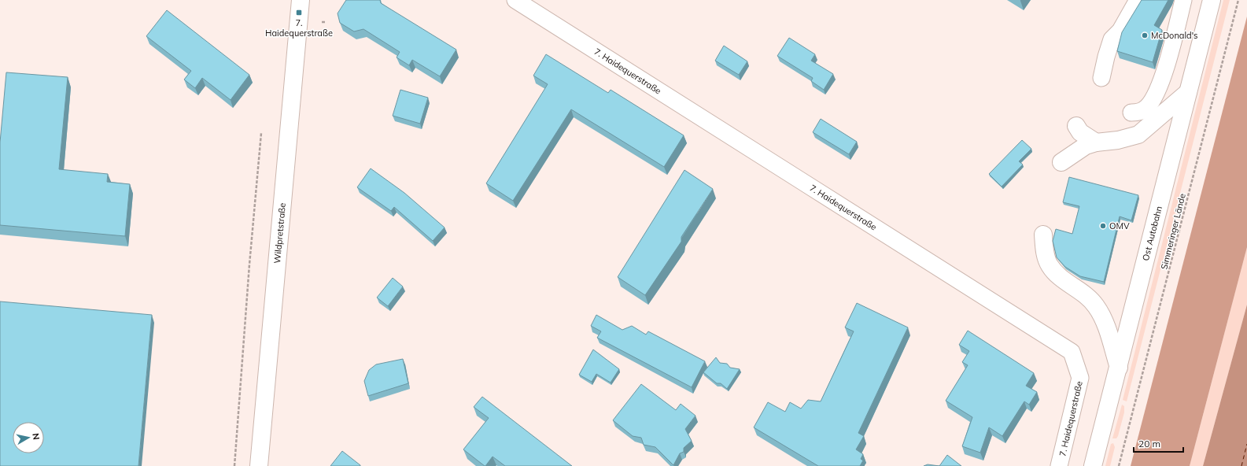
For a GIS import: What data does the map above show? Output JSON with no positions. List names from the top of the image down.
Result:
{
  "streets": {
    "main road": ["Wildpretstraße", "Ost Autobahn"],
    "street": ["7. Haidequerstraße"],
    "path": ["Simmeringer Lände"]
  },
  "places": {
    "transit": ["7. Haidequerstraße"],
    "other": ["McDonald's", "OMV"]
  },
  "scale_bar": "20 m",
  "north": "right"
}
